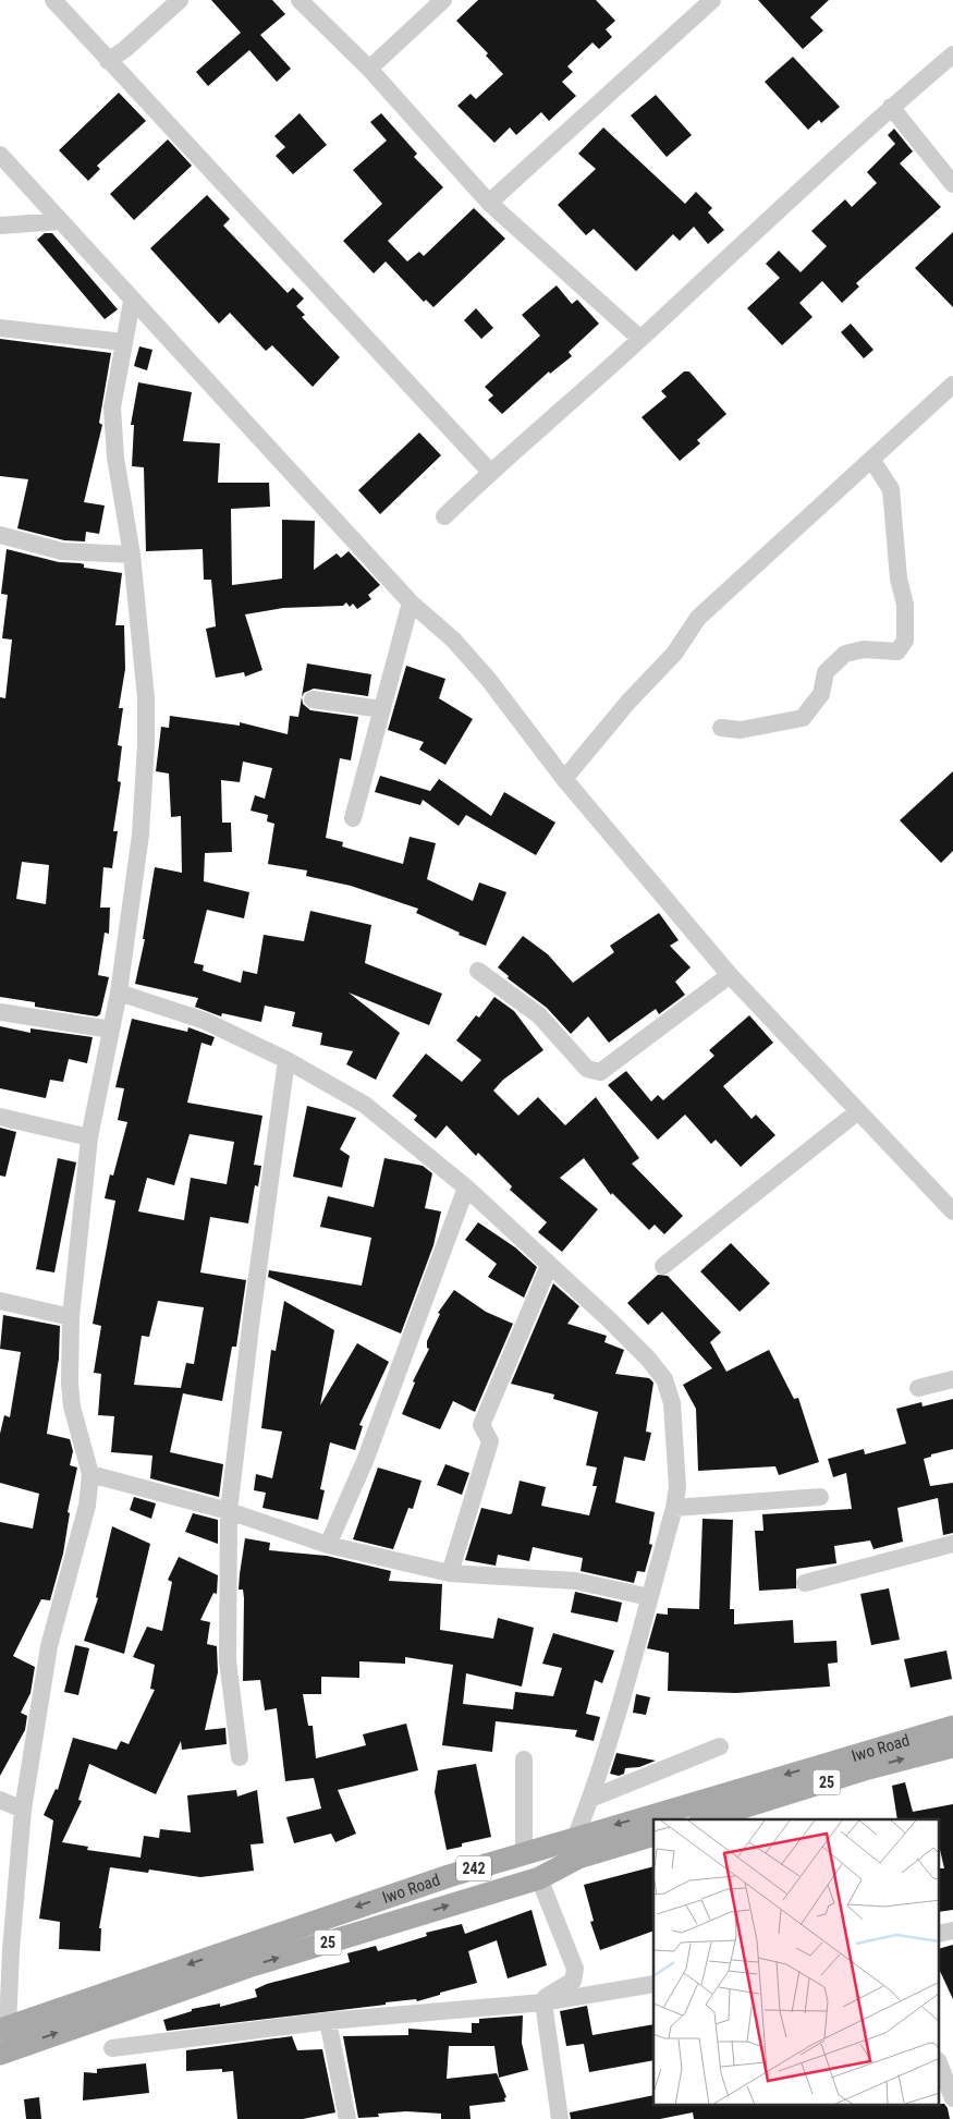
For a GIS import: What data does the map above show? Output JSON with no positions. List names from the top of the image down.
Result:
{
  "streets": {
    "main road": ["Iwo Road", "25", "242"]
  }
}
